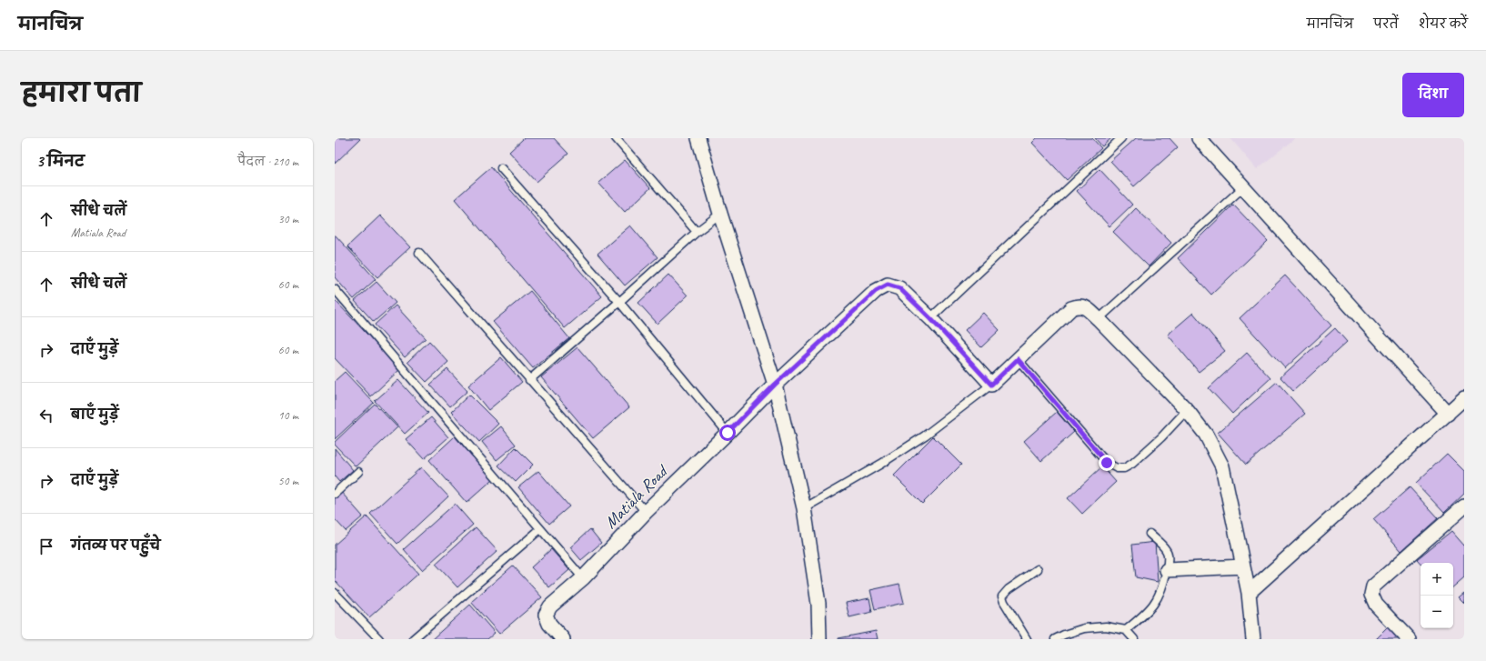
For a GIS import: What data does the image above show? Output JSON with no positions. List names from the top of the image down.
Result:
{
  "streets": {
    "street": ["Matiala Road"]
  },
  "page": {
    "header": "मानचित्र",
    "nav": ["मानचित्र", "परतें", "शेयर करें"],
    "title": "हमारा पता",
    "buttons": "दिशा",
    "heading": ["3 मिनट", "पैदल · 210 m"],
    "list": [
      ["सीधे चलें", "Matiala Road", "30 m"],
      ["सीधे चलें", "60 m"],
      ["दाएँ मुड़ें", "60 m"],
      ["बाएँ मुड़ें", "10 m"],
      ["दाएँ मुड़ें", "50 m"],
      "गंतव्य पर पहुँचे"
    ],
    "map_buttons": ["+", "−"]
  }
}
